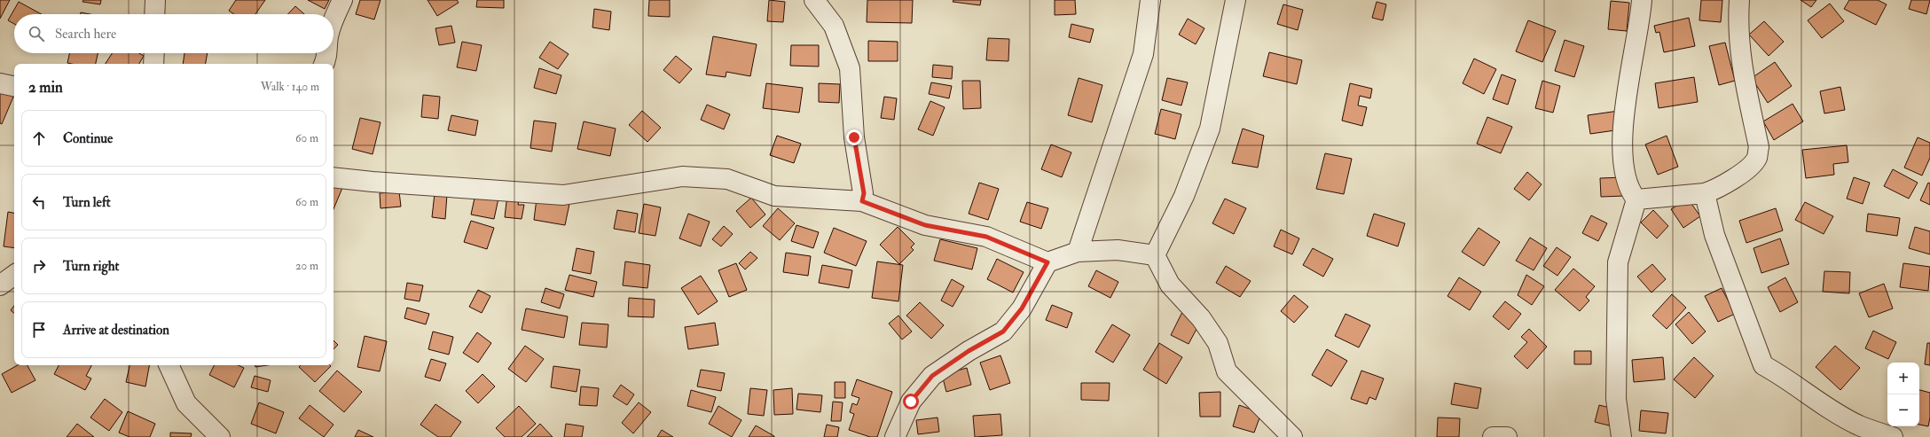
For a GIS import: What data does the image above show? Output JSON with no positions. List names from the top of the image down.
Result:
{
  "page": {
    "search": "Search here",
    "heading": ["2 min", "Walk · 140 m"],
    "list": [
      ["Continue", "60 m"],
      ["Turn left", "60 m"],
      ["Turn right", "20 m"],
      "Arrive at destination"
    ],
    "map_buttons": ["+", "−"]
  }
}
